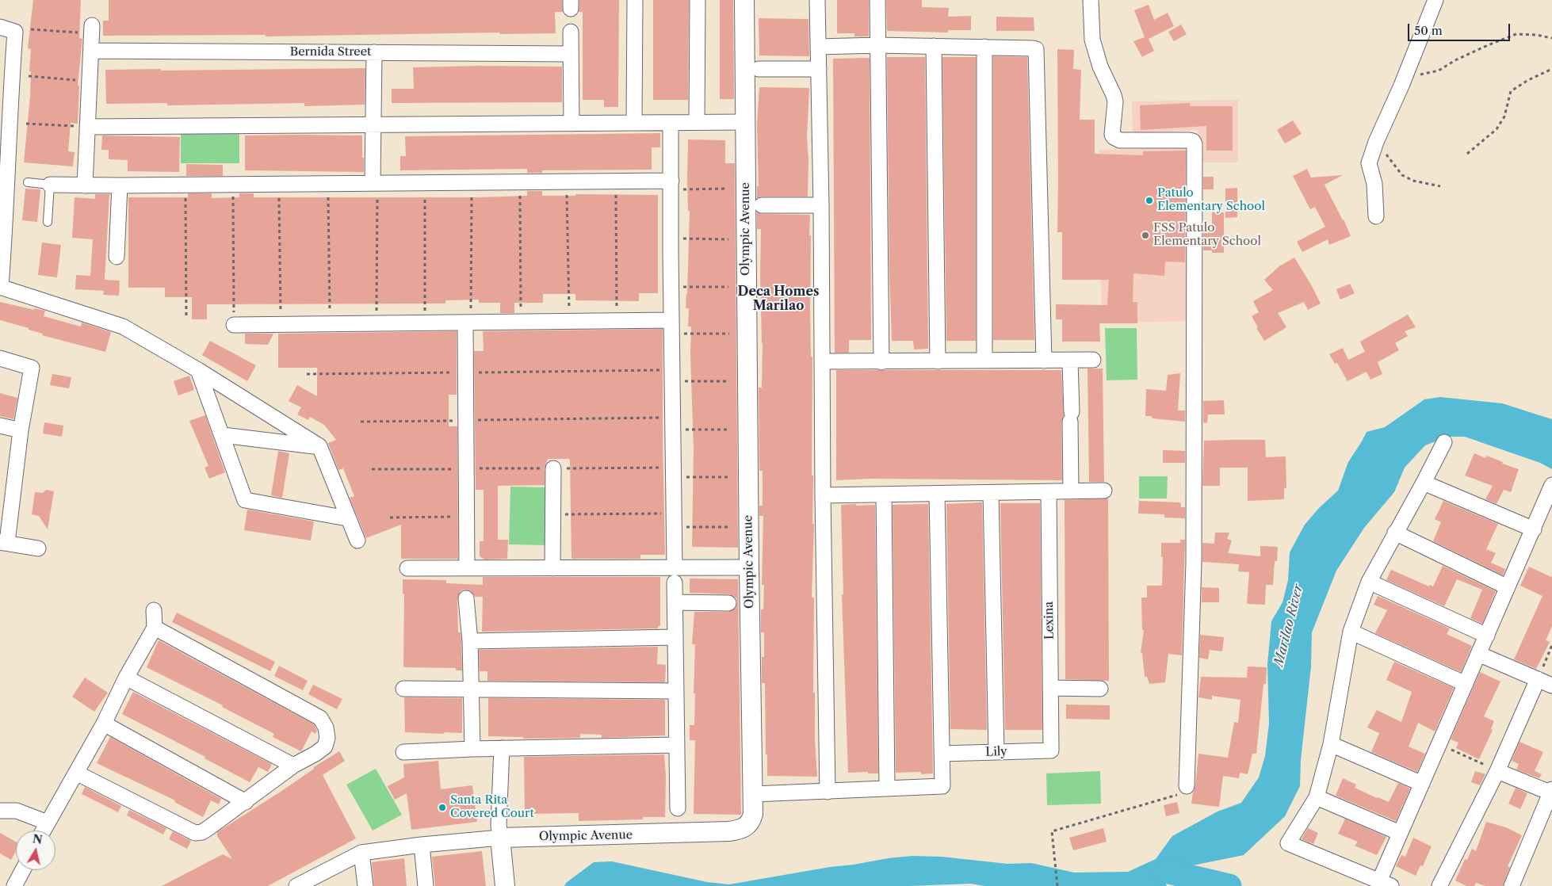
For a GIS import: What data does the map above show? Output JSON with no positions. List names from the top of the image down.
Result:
{
  "streets": {
    "street": [
      "Bernida Street",
      "Olympic Avenue",
      "Lexina",
      "Lily"
    ]
  },
  "crossings": [
    ["Lexina", "Lily"]
  ],
  "districts": ["Deca Homes Marilao"],
  "water": ["Marilao River"],
  "places": ["Patulo Elementary School", "FSS Patulo Elementary School", "Santa Rita Covered Court"],
  "scale_bar": "50 m",
  "north": "top"
}
